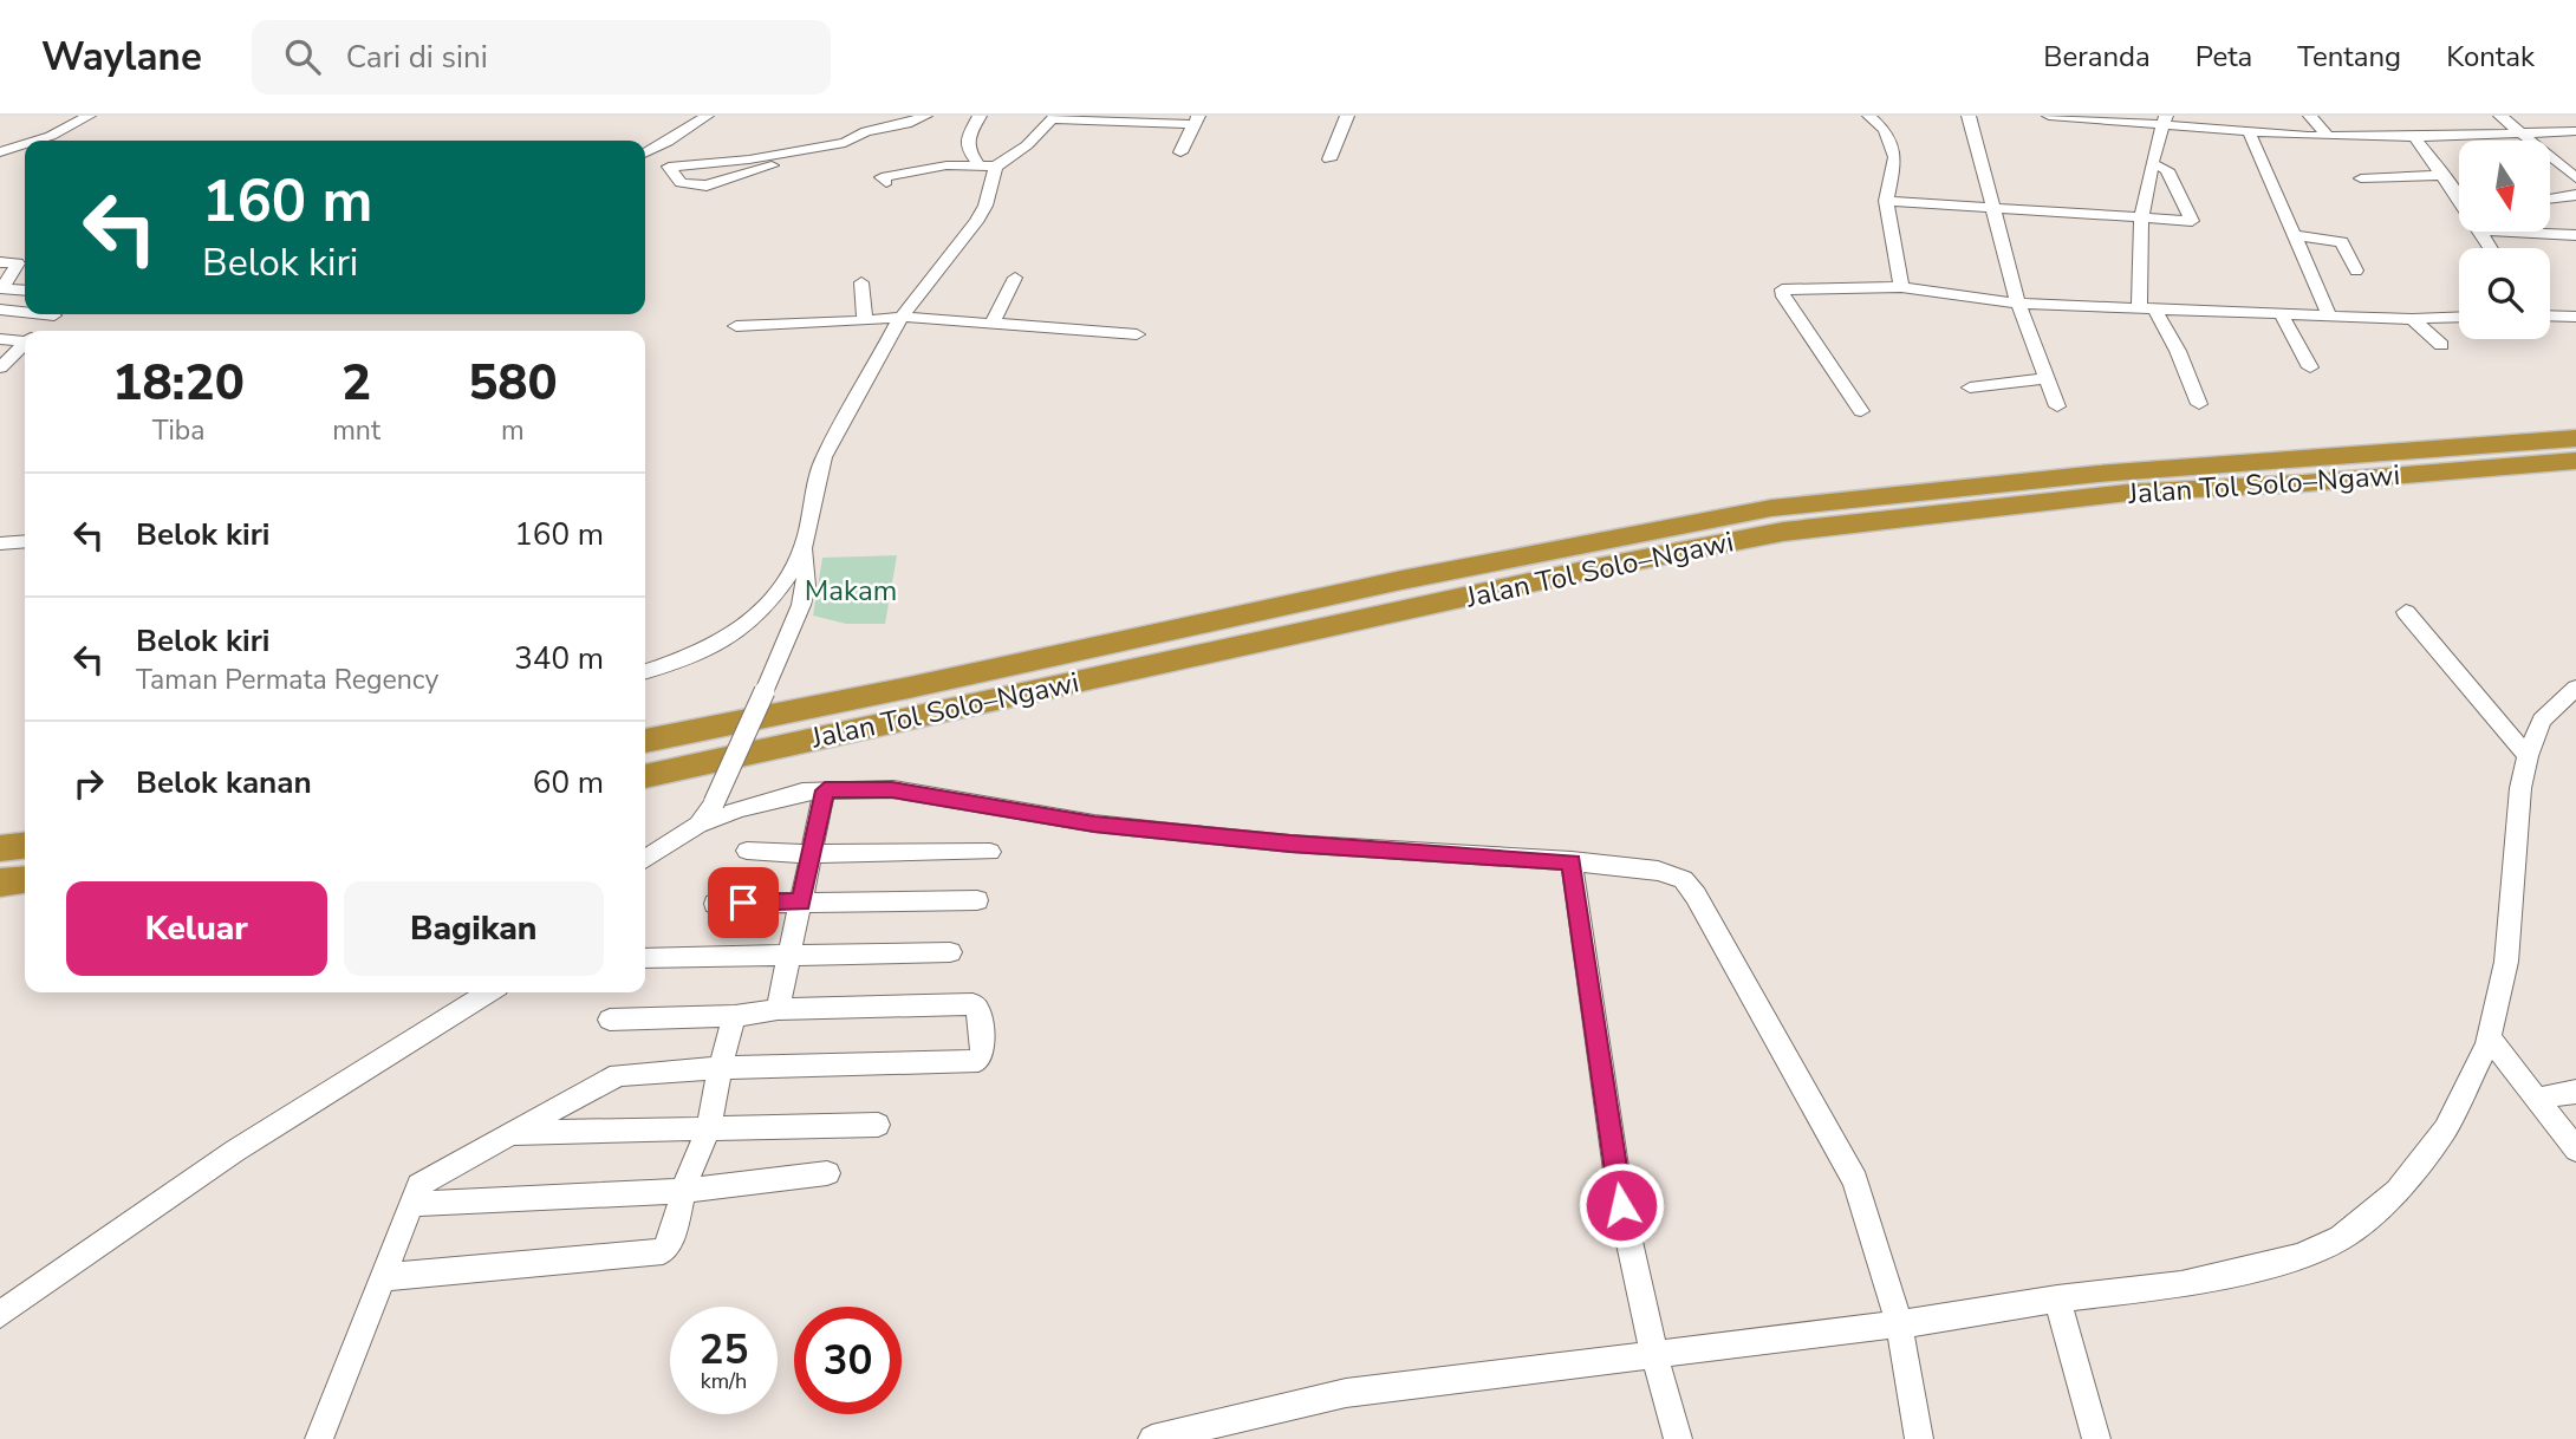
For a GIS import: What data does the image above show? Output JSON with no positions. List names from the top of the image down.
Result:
{
  "streets": {
    "highway": ["Jalan Tol Solo–Ngawi"]
  },
  "parks": ["Makam"],
  "north": "bottom",
  "page": {
    "header": "Waylane",
    "search": "Cari di sini",
    "nav": [
      "Beranda",
      "Peta",
      "Tentang",
      "Kontak"
    ],
    "turn": ["160 m", "Belok kiri"],
    "eta": [
      "18:20",
      "Tiba",
      "2",
      "mnt",
      "580",
      "m"
    ],
    "list": [
      {
        "name": "Belok kiri",
        "value": "160 m"
      },
      {
        "name": "Belok kiri",
        "note": "Taman Permata Regency",
        "value": "340 m"
      },
      {
        "name": "Belok kanan",
        "value": "60 m"
      }
    ],
    "buttons": ["Keluar", "Bagikan"],
    "speed": "25 km/h",
    "limit": "30"
  }
}
